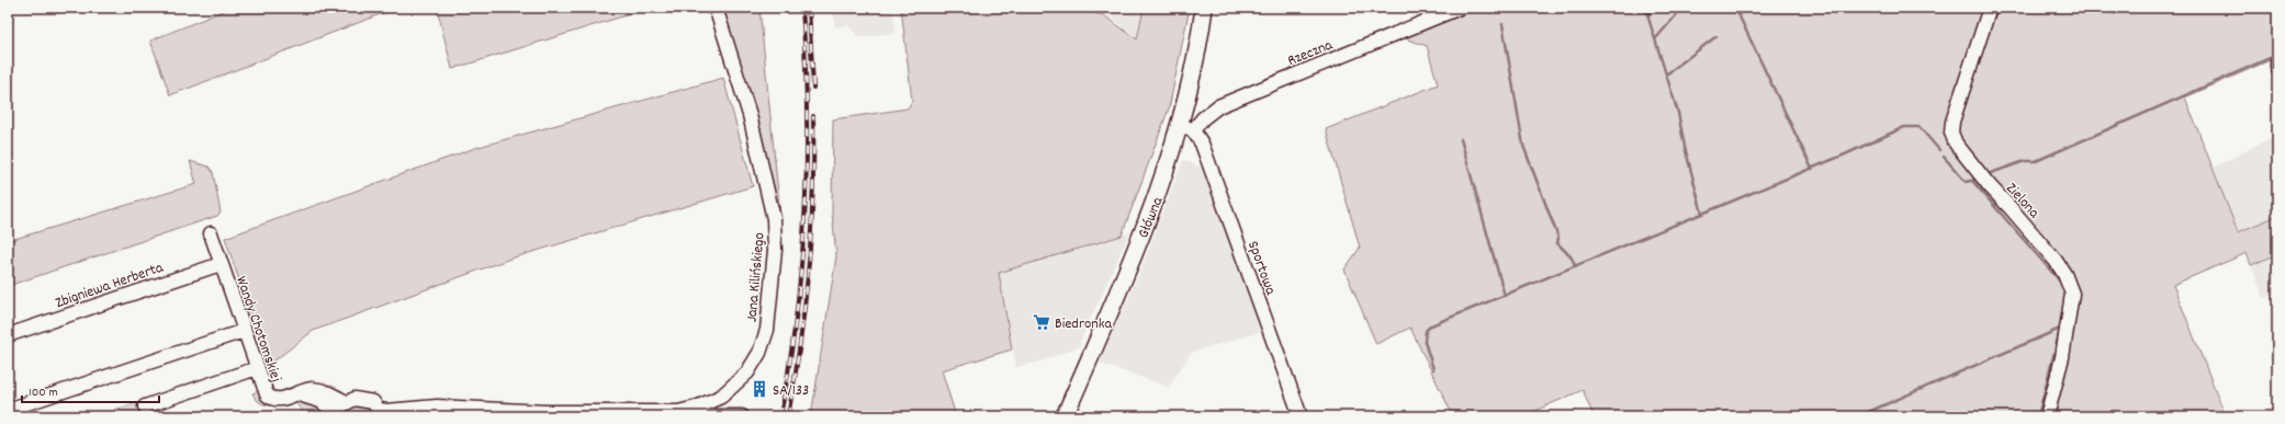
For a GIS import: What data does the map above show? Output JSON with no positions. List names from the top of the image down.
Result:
{
  "streets": {
    "main road": ["Główna"],
    "street": [
      "Rzeczna",
      "Zielona",
      "Sportowa",
      "Jana Kilińskiego",
      "Zbigniewa Herberta",
      "Wandy Chotomskiej"
    ]
  },
  "crossings": [
    ["Rzeczna", "Główna"],
    ["Rzeczna", "Sportowa"],
    ["Główna", "Sportowa"],
    ["Zbigniewa Herberta", "Wandy Chotomskiej"]
  ],
  "places": {
    "supermarket": ["Biedronka"],
    "building": ["SA/133"]
  },
  "scale_bar": "100 m"
}
